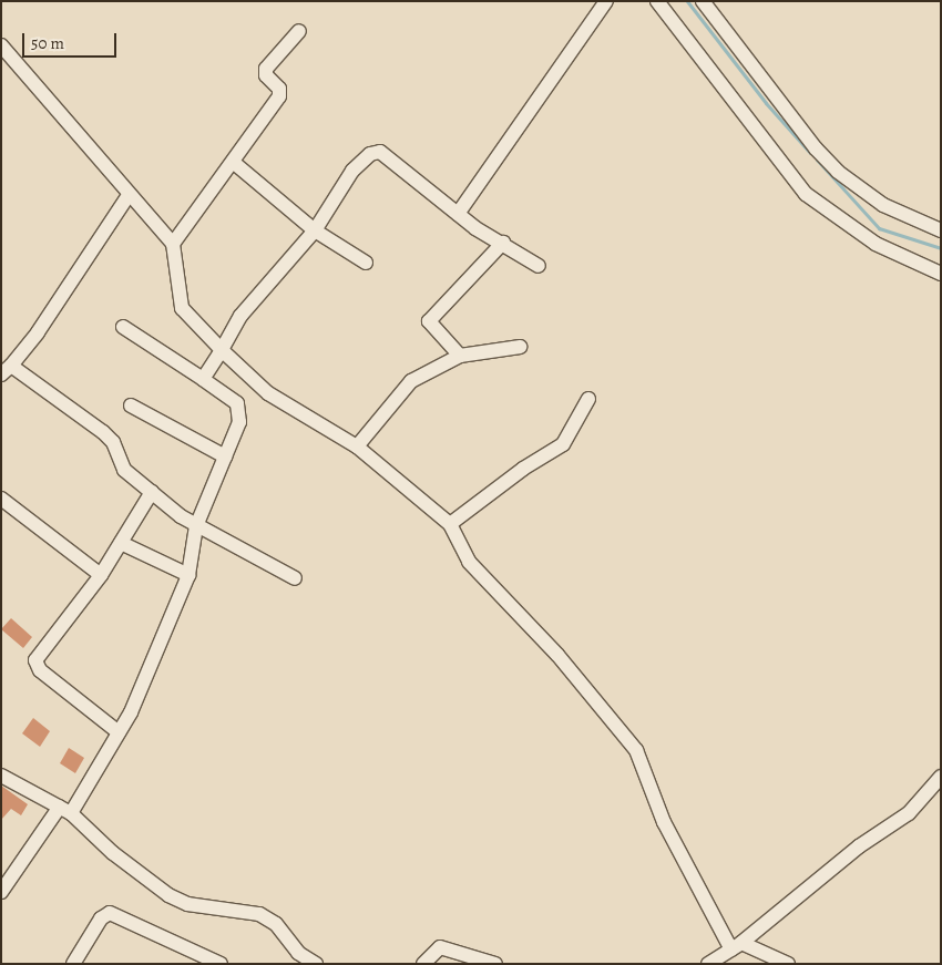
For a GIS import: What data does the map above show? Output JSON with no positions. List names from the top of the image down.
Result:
{
  "scale_bar": "50 m"
}
